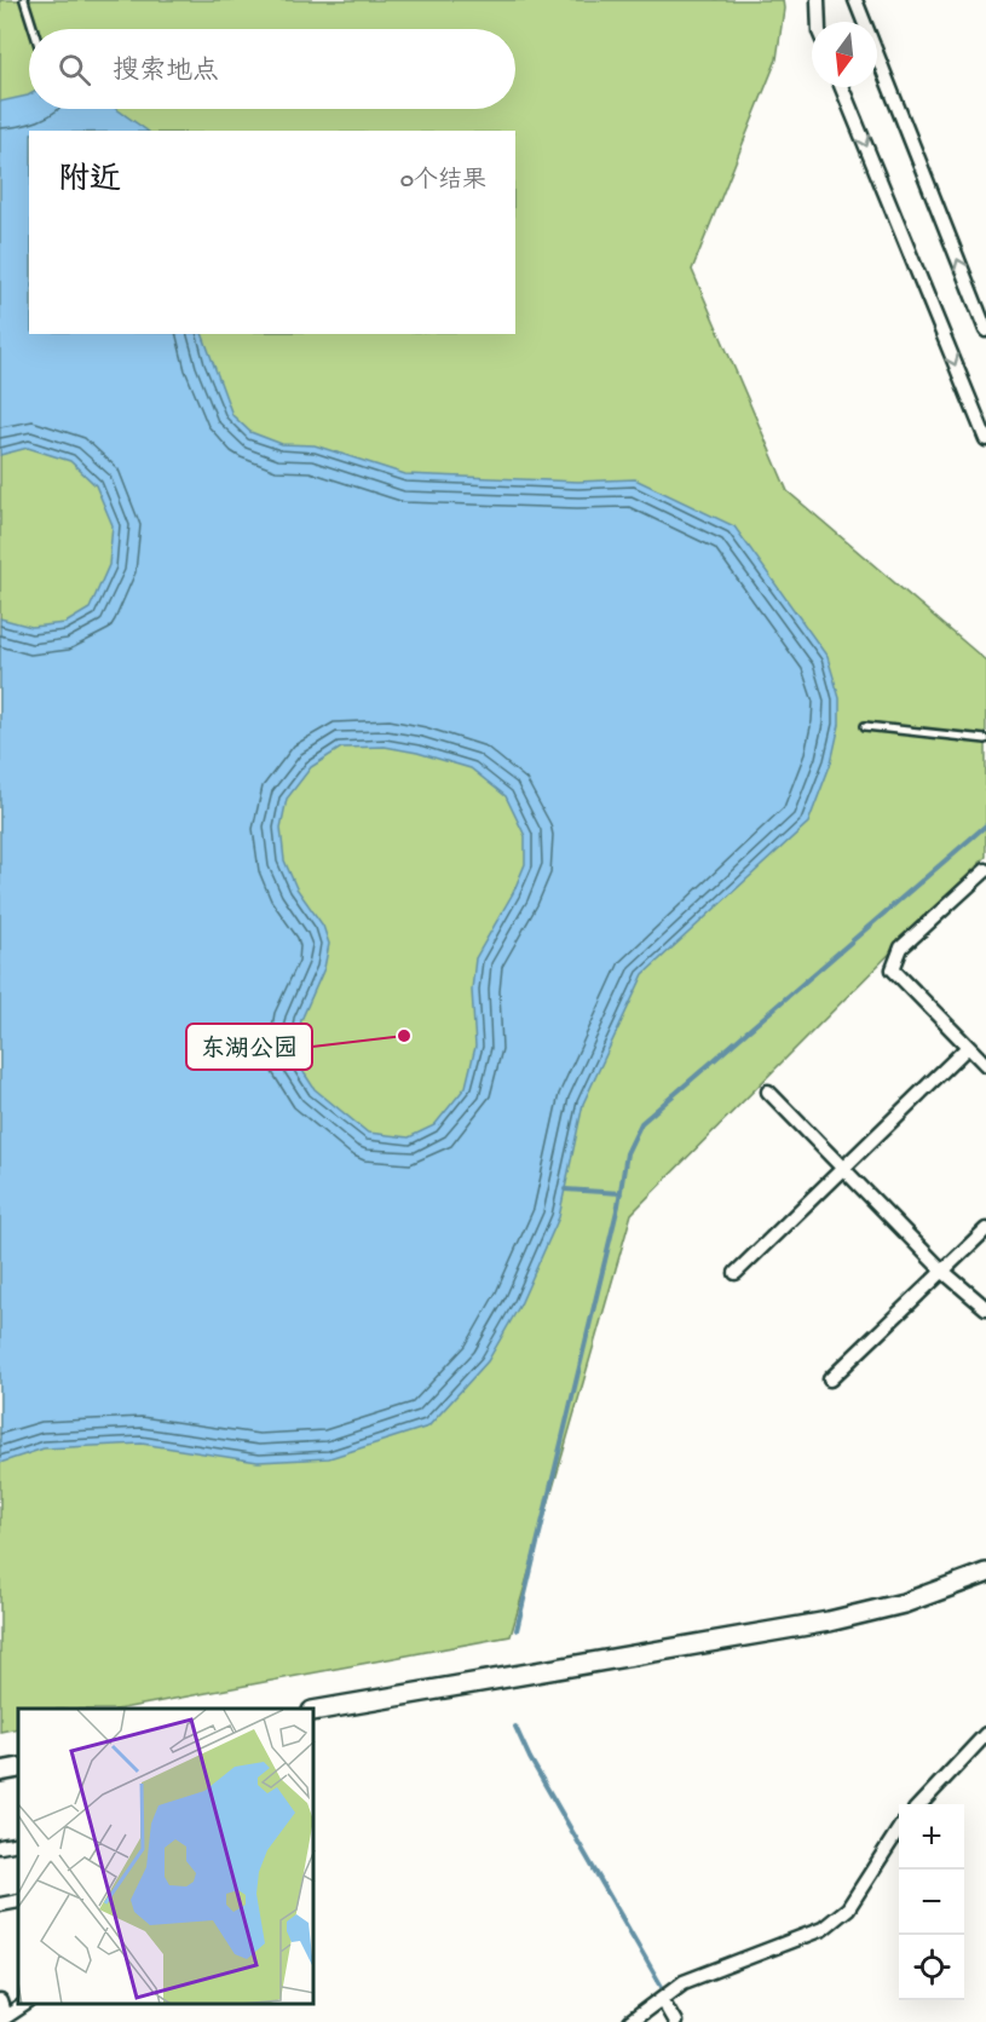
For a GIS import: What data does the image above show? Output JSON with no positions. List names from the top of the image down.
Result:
{
  "places": ["东湖公园"],
  "north": "bottom",
  "page": {
    "search": "搜索地点",
    "heading": ["附近", "0个结果"],
    "map_buttons": ["+", "−"]
  }
}
